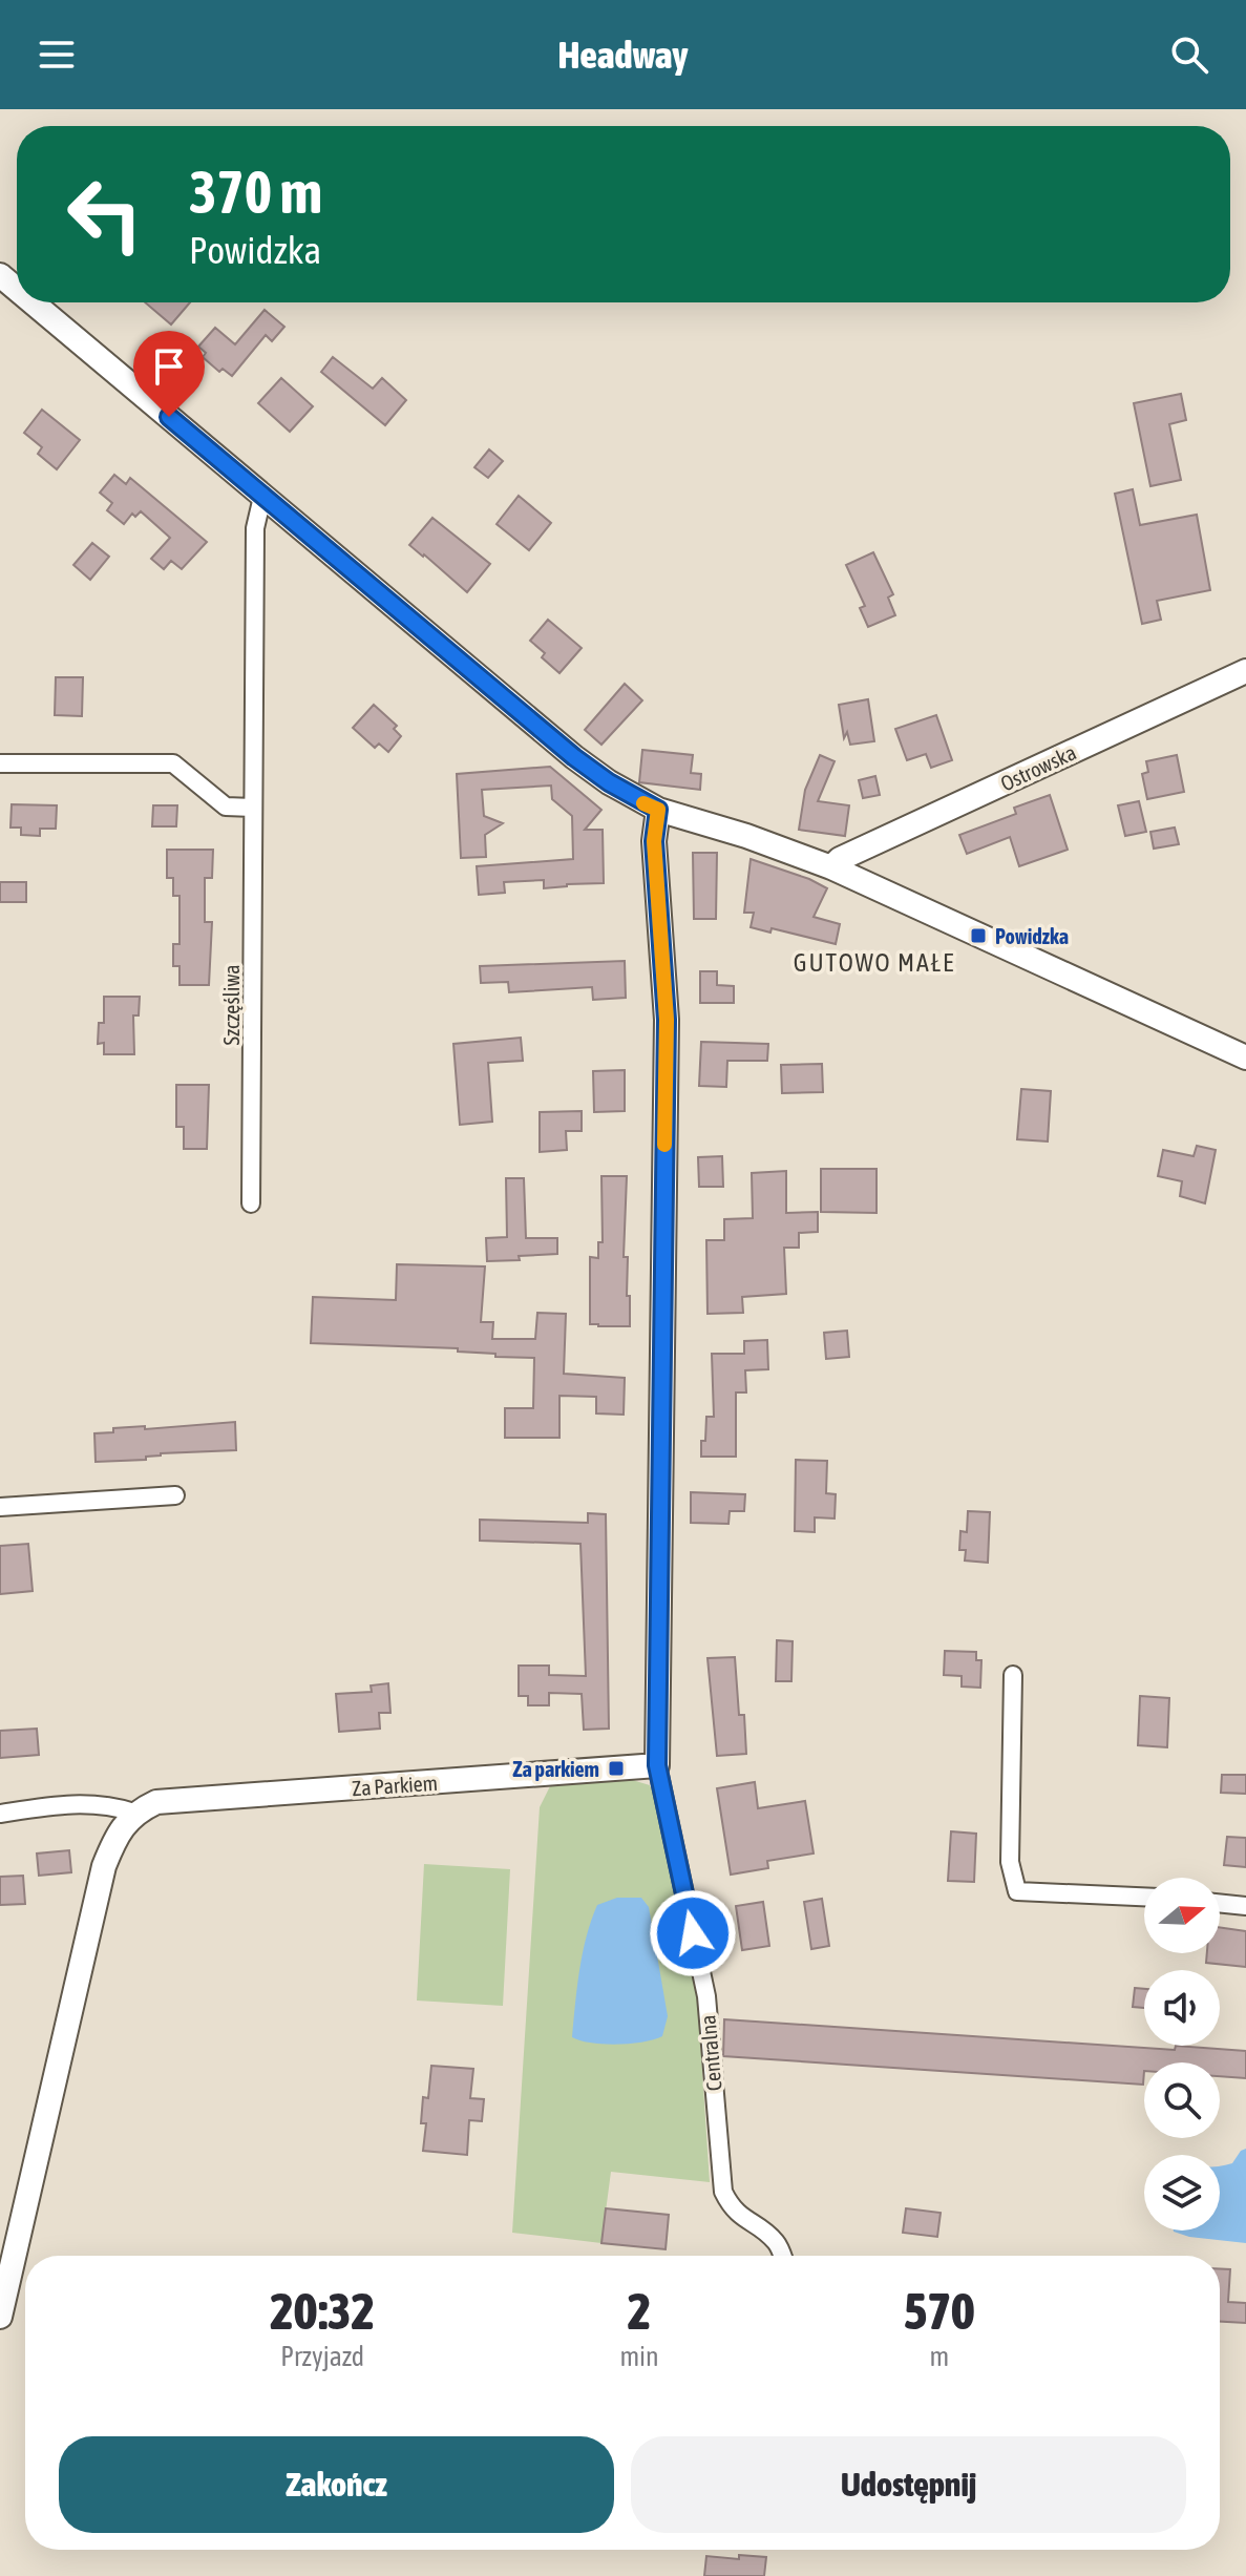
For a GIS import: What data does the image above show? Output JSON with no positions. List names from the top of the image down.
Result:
{
  "streets": {
    "street": [
      "Ostrowska",
      "Szczęśliwa",
      "Za Parkiem",
      "Centralna"
    ]
  },
  "crossings": [
    ["Za Parkiem", "Centralna"]
  ],
  "districts": ["GUTOWO MAŁE"],
  "places": {
    "transit": ["Powidzka", "Za parkiem"]
  },
  "north": "right",
  "page": {
    "header": "Headway",
    "turn": ["370 m", "Powidzka"],
    "eta": [
      "20:32",
      "Przyjazd",
      "2",
      "min",
      "570",
      "m"
    ],
    "buttons": ["Zakończ", "Udostępnij"]
  }
}
